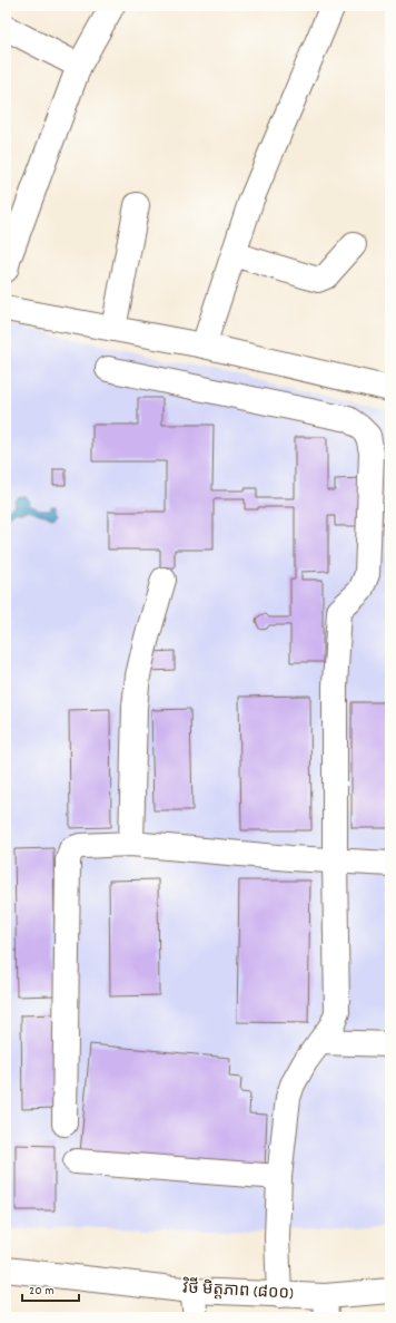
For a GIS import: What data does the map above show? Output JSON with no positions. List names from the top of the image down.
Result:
{
  "streets": {
    "street": ["វិថី មិត្តភាព (៨០០)"]
  },
  "scale_bar": "20 m"
}
